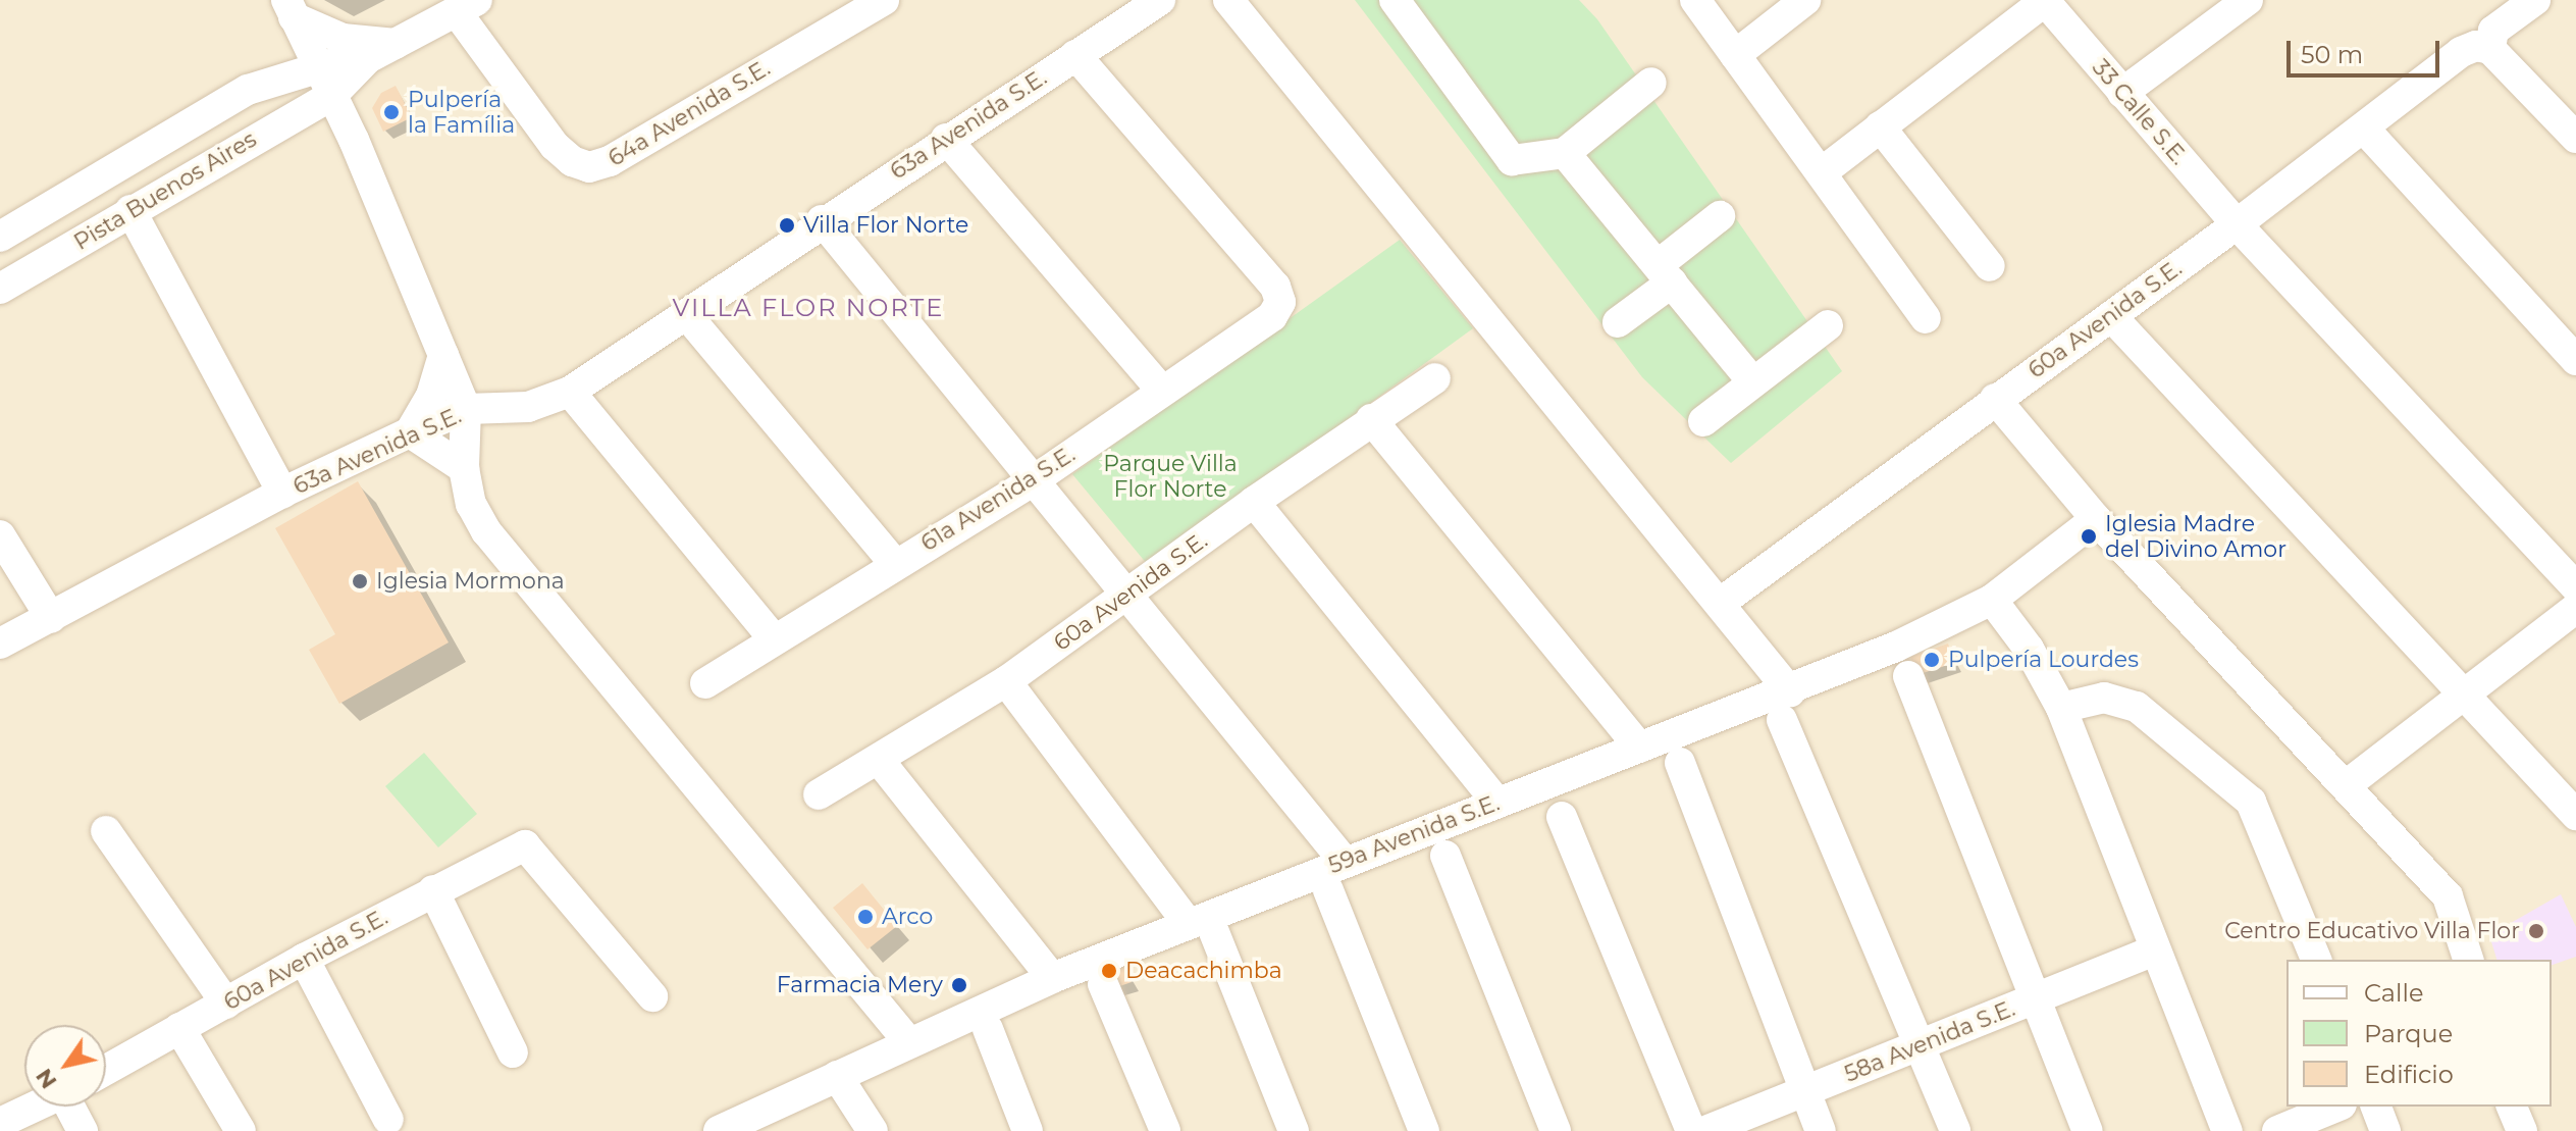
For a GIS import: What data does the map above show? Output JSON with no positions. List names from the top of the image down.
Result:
{
  "streets": {
    "street": [
      "33 Calle S.E.",
      "64a Avenida S.E.",
      "63a Avenida S.E.",
      "Pista Buenos Aires",
      "60a Avenida S.E.",
      "61a Avenida S.E.",
      "59a Avenida S.E.",
      "58a Avenida S.E."
    ]
  },
  "crossings": [
    ["33 Calle S.E.", "60a Avenida S.E."],
    ["63a Avenida S.E.", "61a Avenida S.E."]
  ],
  "districts": ["VILLA FLOR NORTE"],
  "parks": ["Parque Villa Flor Norte"],
  "places": [
    "Pulpería la Família",
    "Villa Flor Norte",
    "Iglesia Madre del Divino Amor",
    "Iglesia Mormona",
    "Pulpería Lourdes",
    "Arco",
    "Centro Educativo Villa Flor",
    "Deacachimba",
    "Farmacia Mery"
  ],
  "legend": ["Calle", "Parque", "Edificio"],
  "scale_bar": "50 m",
  "north": "bottom left"
}
